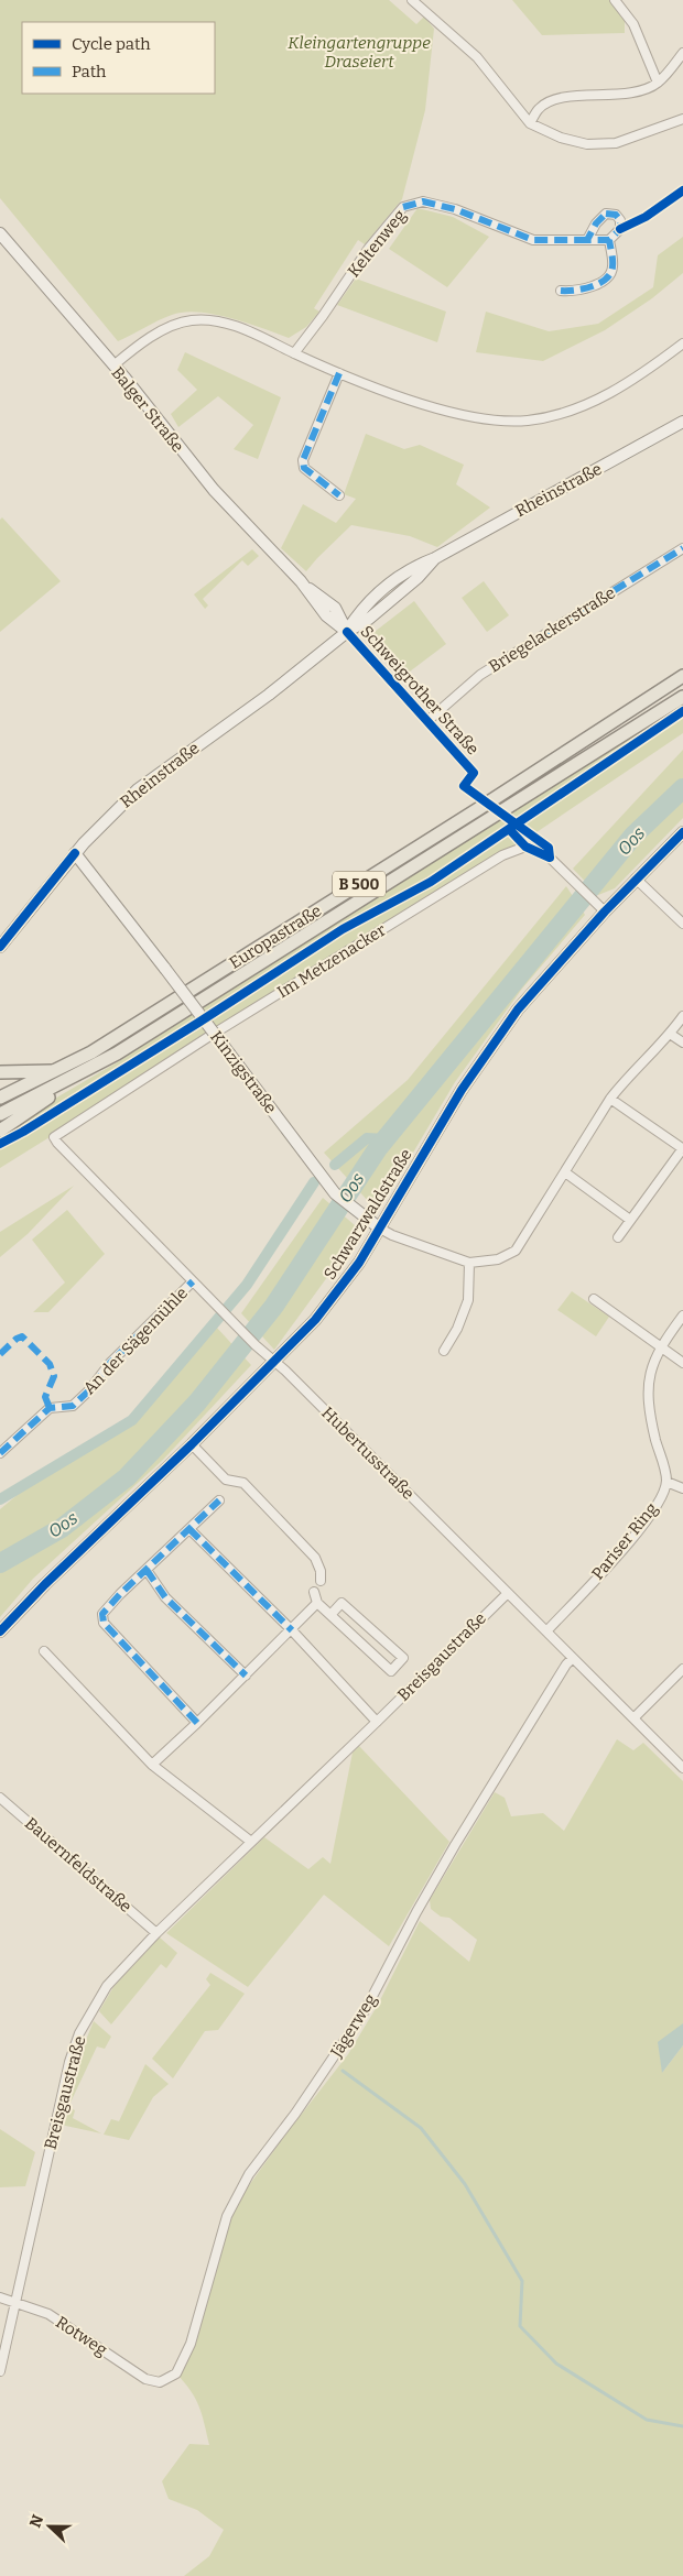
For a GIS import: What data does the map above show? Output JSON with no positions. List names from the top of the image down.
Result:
{
  "streets": {
    "main road": ["B 500", "Europastraße"],
    "street": [
      "Keltenweg",
      "Balger Straße",
      "Rheinstraße",
      "Briegelackerstraße",
      "Schweigrother Straße",
      "Im Metzenacker",
      "Kinzigstraße",
      "Schwarzwaldstraße",
      "An der Sägemühle",
      "Hubertusstraße",
      "Pariser Ring",
      "Breisgaustraße",
      "Bauernfeldstraße",
      "Jägerweg",
      "Rotweg"
    ]
  },
  "crossings": [
    ["Balger Straße", "Rheinstraße"],
    ["Balger Straße", "Schweigrother Straße"],
    ["Rheinstraße", "Schweigrother Straße"],
    ["Rheinstraße", "Kinzigstraße"],
    ["Briegelackerstraße", "Schweigrother Straße"],
    ["Im Metzenacker", "Schwarzwaldstraße"],
    ["Im Metzenacker", "Hubertusstraße"],
    ["Kinzigstraße", "Schwarzwaldstraße"],
    ["Schwarzwaldstraße", "Hubertusstraße"],
    ["An der Sägemühle", "Hubertusstraße"],
    ["Hubertusstraße", "Pariser Ring"],
    ["Hubertusstraße", "Breisgaustraße"],
    ["Hubertusstraße", "Jägerweg"],
    ["Breisgaustraße", "Bauernfeldstraße"],
    ["Breisgaustraße", "Rotweg"],
    ["Jägerweg", "Rotweg"]
  ],
  "water": ["Oos"],
  "parks": ["Kleingartengruppe Draseiert"],
  "legend": ["Cycle path", "Path"],
  "north": "left"
}
